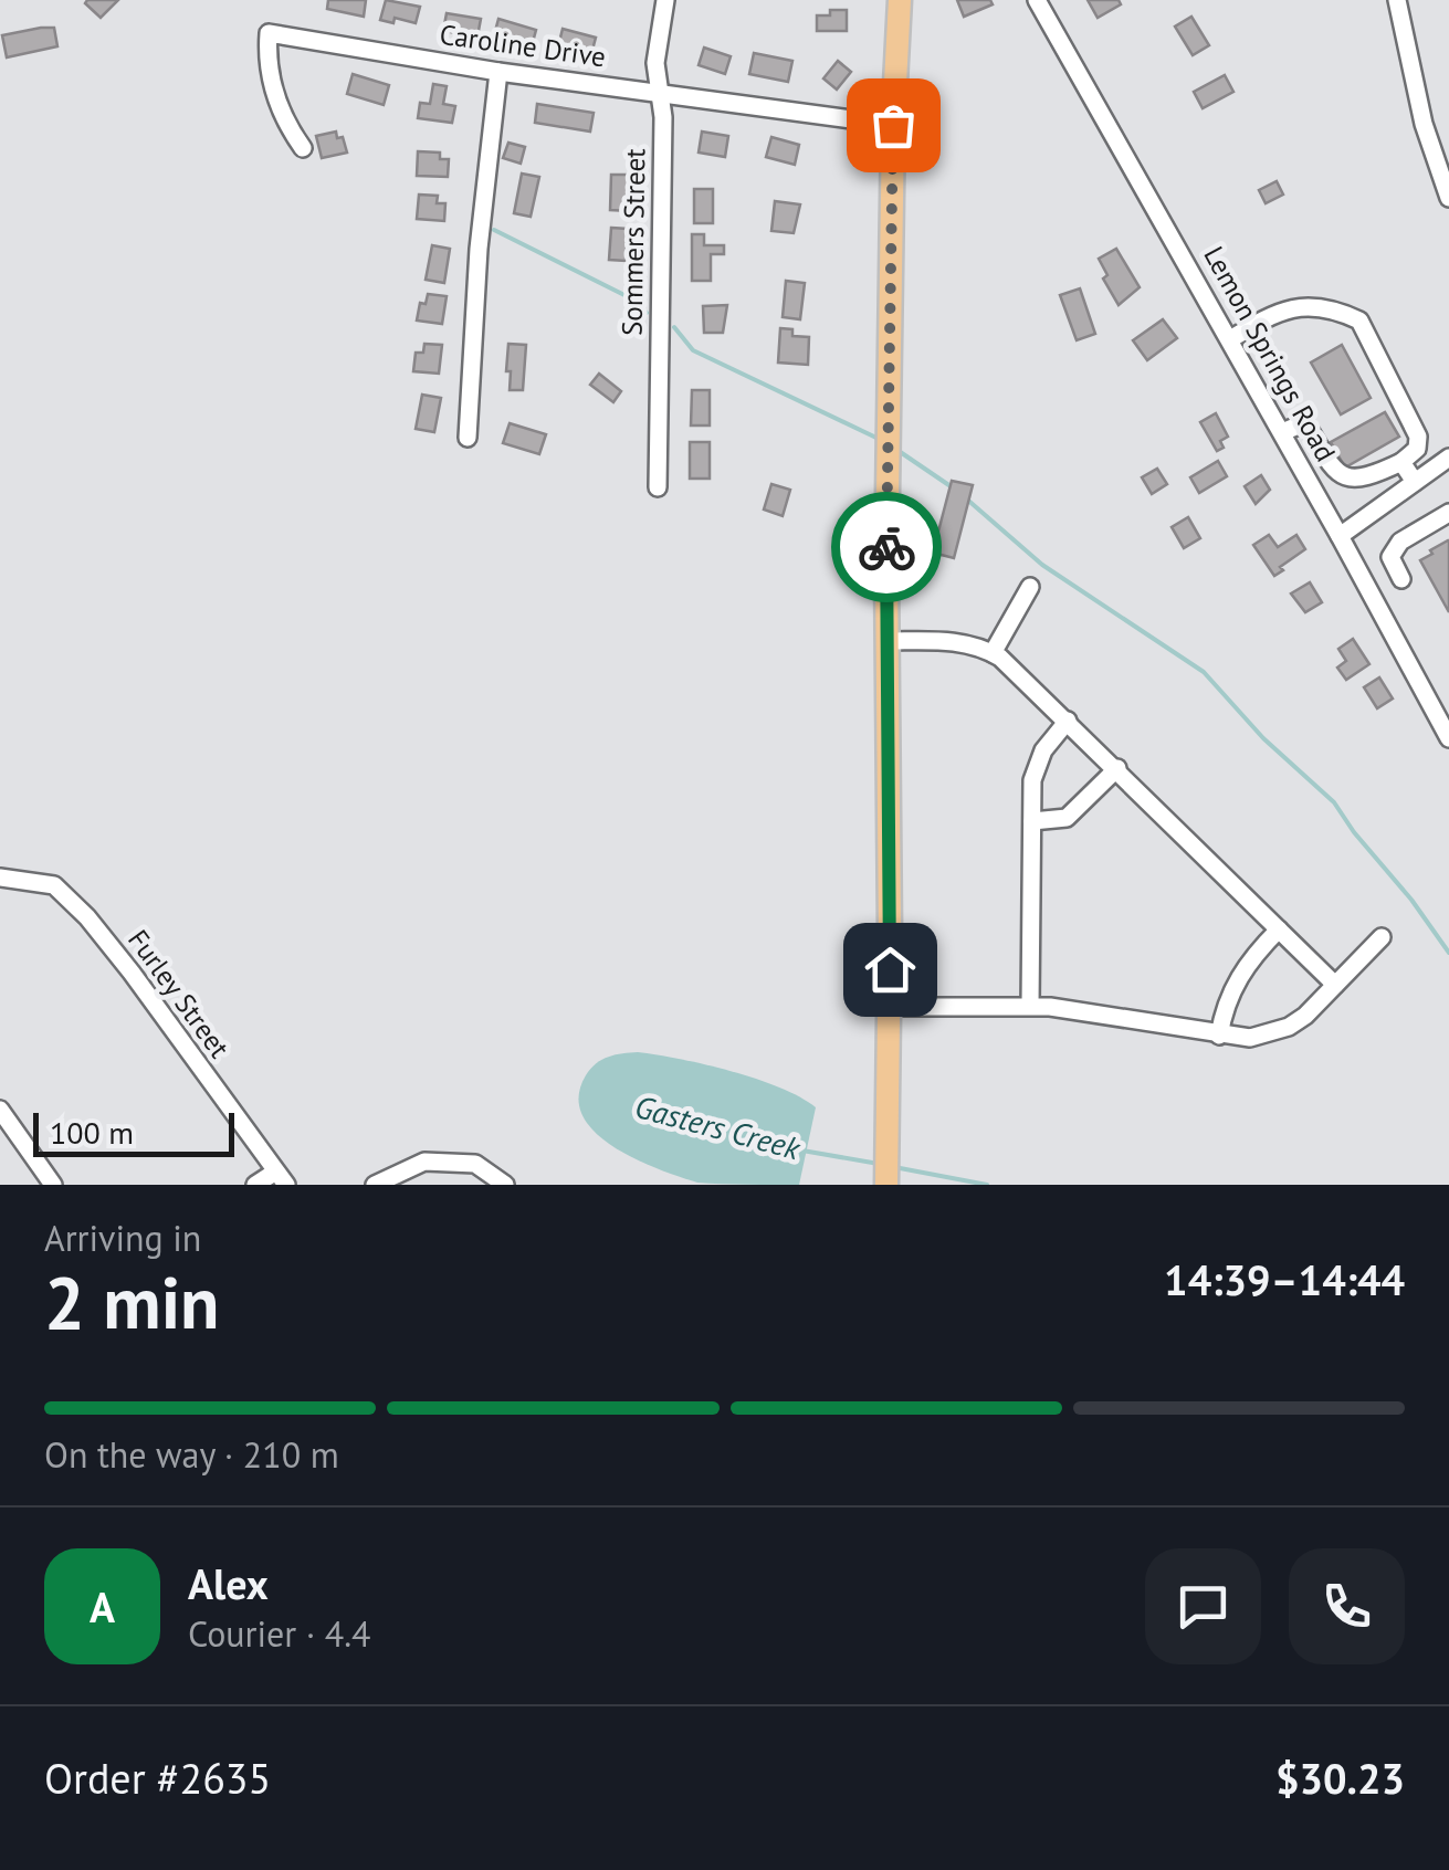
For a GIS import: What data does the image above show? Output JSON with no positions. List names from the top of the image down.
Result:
{
  "streets": {
    "street": [
      "Caroline Drive",
      "Sommers Street",
      "Lemon Springs Road",
      "Furley Street"
    ]
  },
  "crossings": [
    ["Caroline Drive", "Sommers Street"]
  ],
  "water": ["Gasters Creek"],
  "scale_bar": "100 m",
  "page": {
    "scale": "100 m",
    "heading": ["2 min", "Arriving in", "14:39–14:44"],
    "panel": [
      "Alex",
      "Courier · 4.4",
      "Order #2635",
      "$30.23"
    ],
    "bar": "On the way · 210 m",
    "round": "A"
  }
}
